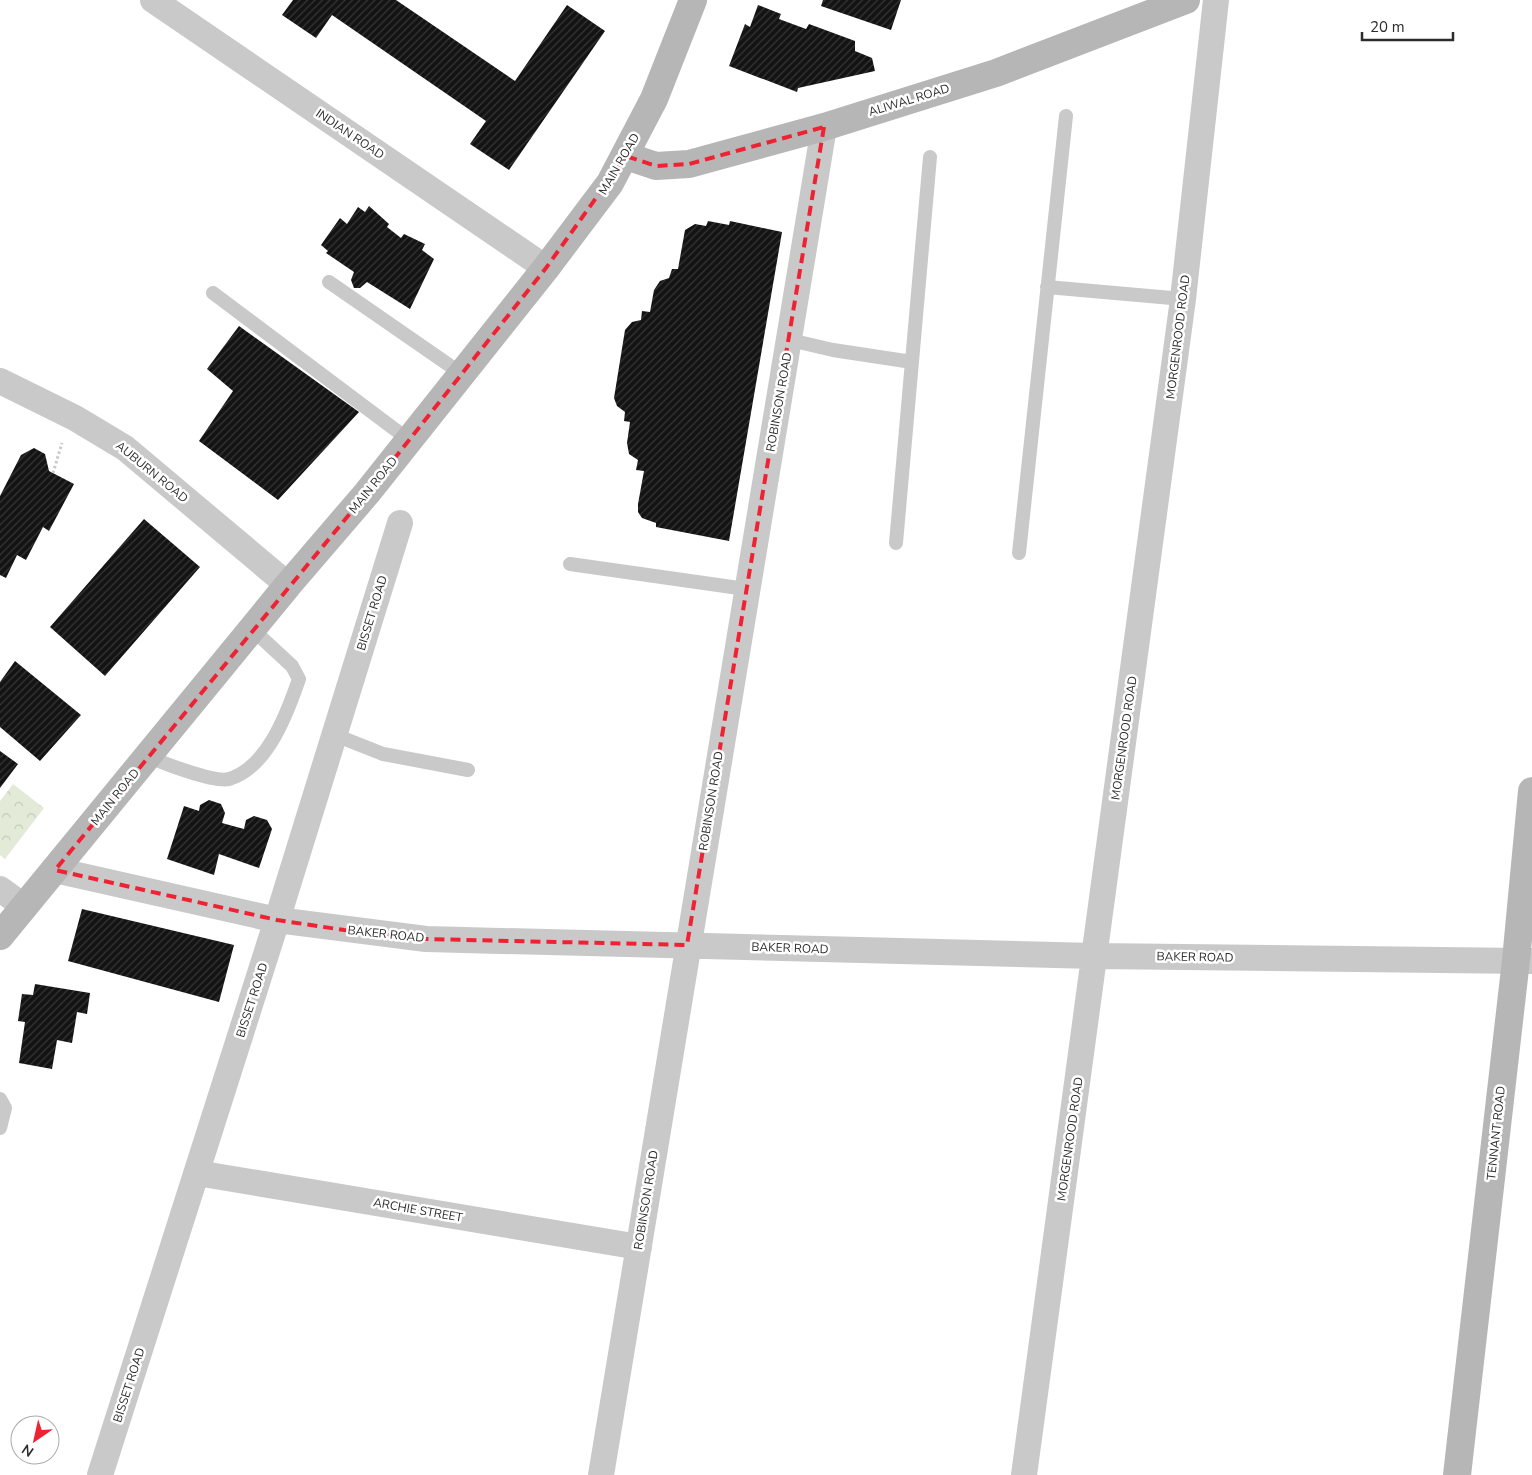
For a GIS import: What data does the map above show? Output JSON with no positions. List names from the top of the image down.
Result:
{
  "streets": {
    "main road": ["ALIWAL ROAD", "MAIN ROAD", "TENNANT ROAD"],
    "street": [
      "INDIAN ROAD",
      "MORGENROOD ROAD",
      "ROBINSON ROAD",
      "AUBURN ROAD",
      "BISSET ROAD",
      "BAKER ROAD",
      "ARCHIE STREET"
    ]
  },
  "crossings": [
    ["ALIWAL ROAD", "MAIN ROAD"],
    ["ALIWAL ROAD", "ROBINSON ROAD"],
    ["INDIAN ROAD", "MAIN ROAD"],
    ["MAIN ROAD", "AUBURN ROAD"],
    ["MAIN ROAD", "BAKER ROAD"],
    ["MORGENROOD ROAD", "BAKER ROAD"],
    ["ROBINSON ROAD", "BAKER ROAD"],
    ["ROBINSON ROAD", "ARCHIE STREET"],
    ["BISSET ROAD", "BAKER ROAD"],
    ["BISSET ROAD", "ARCHIE STREET"],
    ["BAKER ROAD", "TENNANT ROAD"]
  ],
  "scale_bar": "20 m",
  "north": "bottom left"
}
